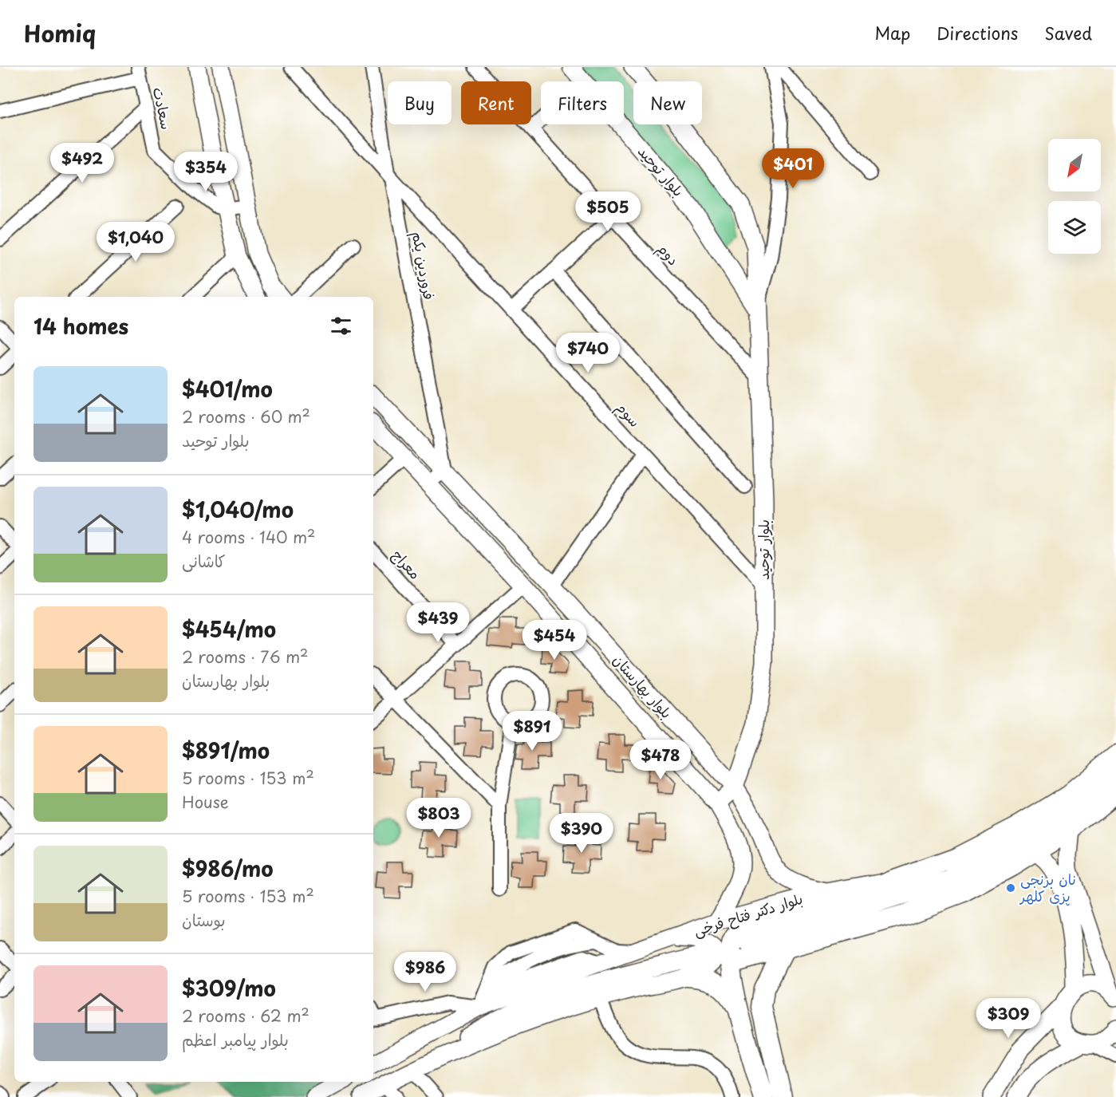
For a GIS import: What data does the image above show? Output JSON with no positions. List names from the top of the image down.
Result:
{
  "streets": {
    "highway": ["بلوار دکتر فتاح فرخی"],
    "main road": ["بلوار توحید", "بلوار بهارستان"],
    "street": [
      "سعادت",
      "دوم",
      "فروردین یکم",
      "سوم",
      "معراج"
    ]
  },
  "crossings": [
    ["بلوار توحید", "دوم"],
    ["بلوار توحید", "سوم"],
    ["بلوار توحید", "بلوار بهارستان"],
    ["فروردین یکم", "سوم"],
    ["فروردین یکم", "بلوار بهارستان"],
    ["بلوار بهارستان", "بلوار دکتر فتاح فرخی"]
  ],
  "places": ["نان برنجی پزی کلهر"],
  "north": "bottom left",
  "page": {
    "header": "Homiq",
    "nav": ["Map", "Directions", "Saved"],
    "chip": [
      "Buy",
      "Rent",
      "Filters",
      "New"
    ],
    "price": [
      "$492",
      "$401",
      "$354",
      "$505",
      "$1,040",
      "$740",
      "$439",
      "$454",
      "$891",
      "$478",
      "$803",
      "$390",
      "$986",
      "$309"
    ],
    "heading": "14 homes",
    "list": [
      {
        "name": "$401/mo",
        "note": "2 rooms · 60 m² · بلوار توحید"
      },
      {
        "name": "$1,040/mo",
        "note": "4 rooms · 140 m² · کاشانی"
      },
      {
        "name": "$454/mo",
        "note": "2 rooms · 76 m² · بلوار بهارستان"
      },
      {
        "name": "$891/mo",
        "note": "5 rooms · 153 m² · House"
      },
      {
        "name": "$986/mo",
        "note": "5 rooms · 153 m² · بوستان"
      },
      {
        "name": "$309/mo",
        "note": "2 rooms · 62 m² · بلوار پیامبر اعظم"
      }
    ]
  }
}
